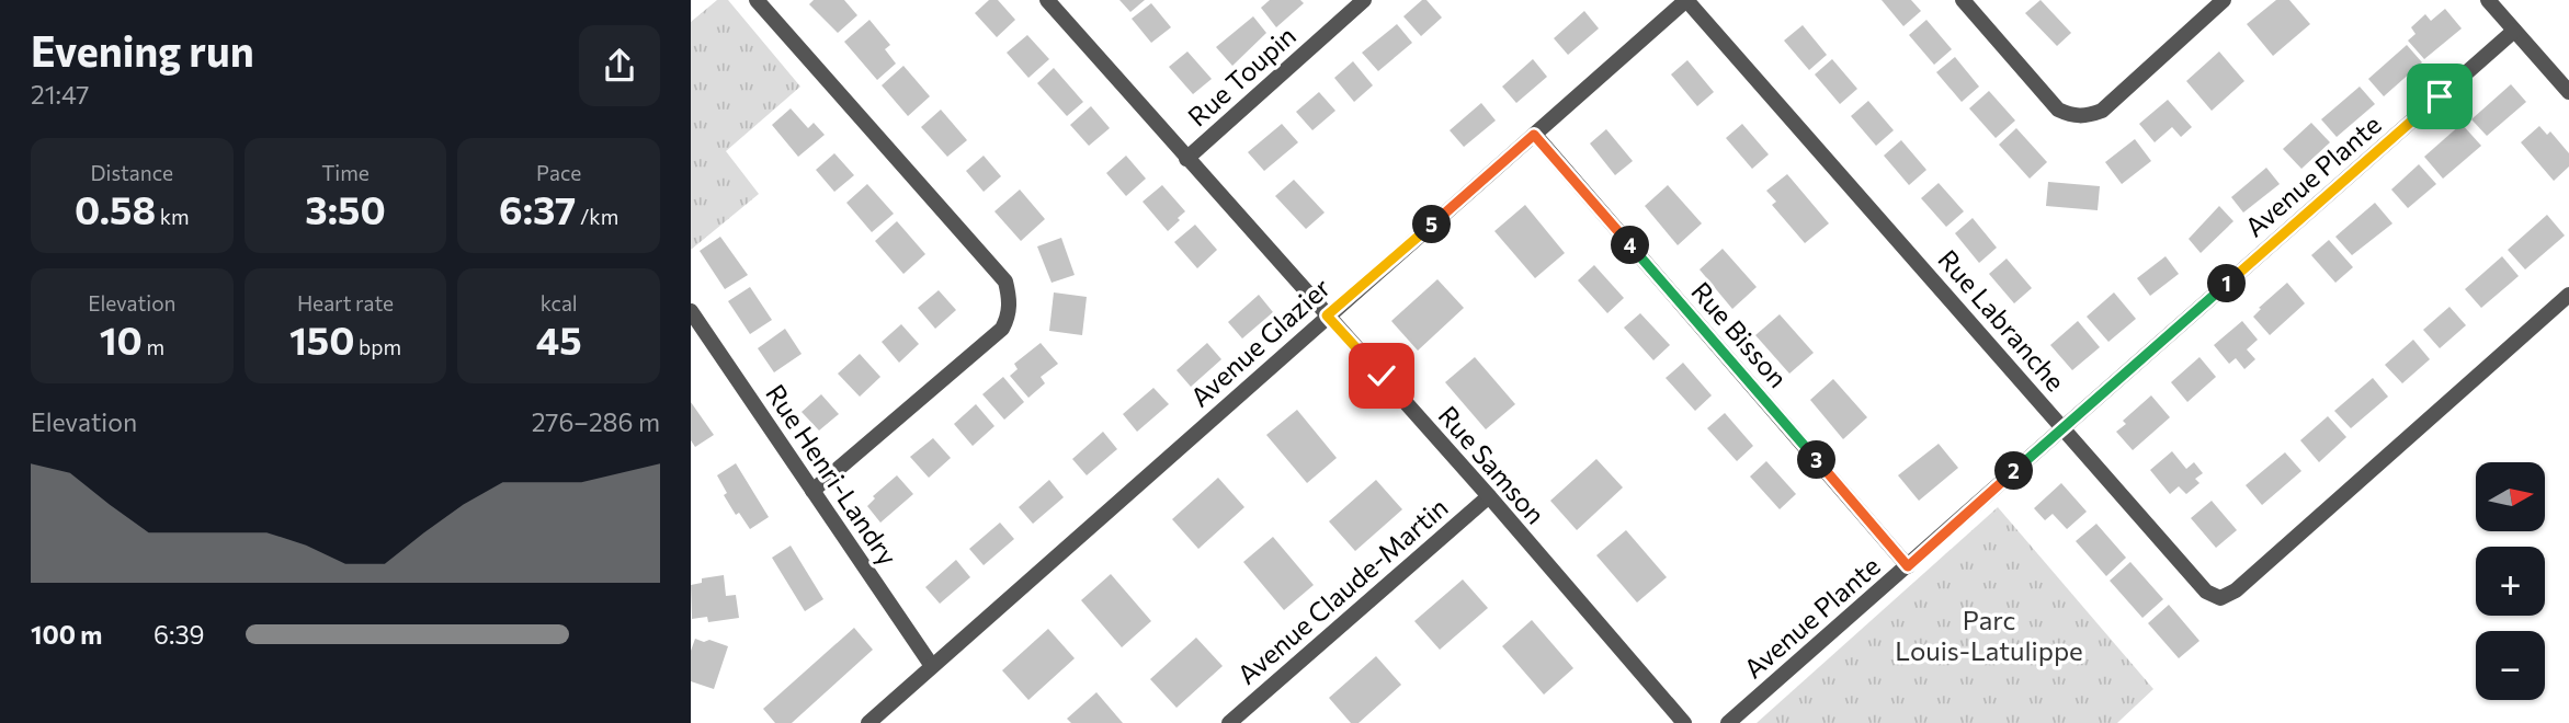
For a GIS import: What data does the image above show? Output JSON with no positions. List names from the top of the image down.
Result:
{
  "streets": {
    "street": [
      "Rue Toupin",
      "Avenue Plante",
      "Rue Labranche",
      "Rue Bisson",
      "Avenue Glazier",
      "Rue Samson",
      "Rue Henri-Landry",
      "Avenue Claude-Martin"
    ]
  },
  "crossings": [
    ["Rue Toupin", "Rue Samson"],
    ["Avenue Plante", "Rue Labranche"],
    ["Avenue Plante", "Rue Bisson"],
    ["Rue Labranche", "Avenue Glazier"],
    ["Rue Bisson", "Avenue Glazier"],
    ["Avenue Glazier", "Rue Samson"],
    ["Avenue Glazier", "Rue Henri-Landry"],
    ["Rue Samson", "Avenue Claude-Martin"]
  ],
  "parks": ["Parc Louis-Latulippe"],
  "north": "right",
  "page": {
    "heading": ["Evening run", "21:47"],
    "stats": [
      ["Distance", "0.58 km"],
      ["Time", "3:50"],
      ["Pace", "6:37 /km"],
      ["Elevation", "10 m"],
      ["Heart rate", "150 bpm"],
      ["kcal", "45"]
    ],
    "pins": [
      "5",
      "4",
      "1",
      "3",
      "2"
    ],
    "chart": ["Elevation", "276–286 m"],
    "map_buttons": ["+", "−"],
    "list": [
      {
        "name": "100 m",
        "note": "6:39"
      }
    ]
  }
}
